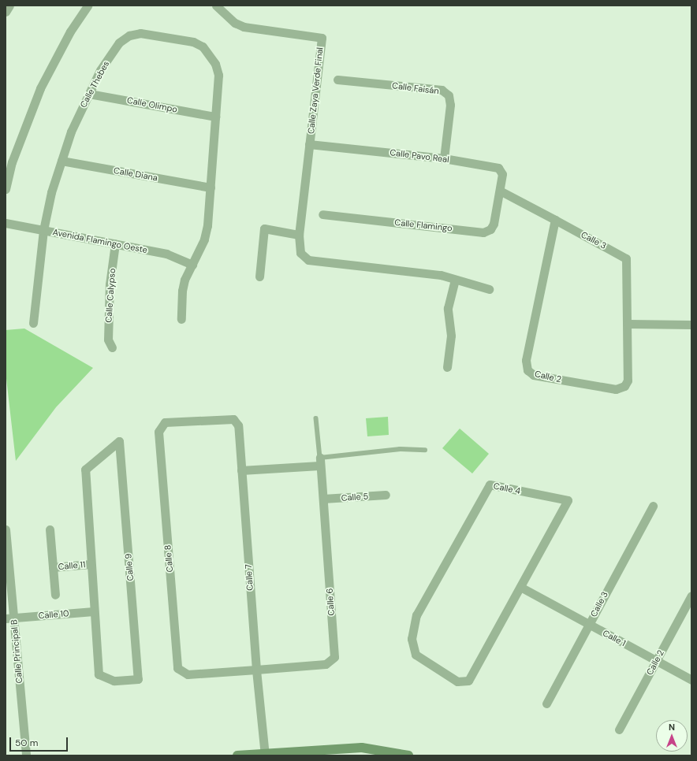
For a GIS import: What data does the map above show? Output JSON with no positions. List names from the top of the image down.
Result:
{
  "streets": {
    "street": [
      "Calle Thebes",
      "Calle Faisán",
      "Calle Zaya Verde Final",
      "Calle Olimpo",
      "Calle Pavo Real",
      "Calle Diana",
      "Calle Flamingo",
      "Calle 3",
      "Avenida Flamingo Oeste",
      "Calle Calypso",
      "Calle 2",
      "Calle 4",
      "Calle 5",
      "Calle 8",
      "Calle 11",
      "Calle 9",
      "Calle 7",
      "Calle 6",
      "Calle 10",
      "Calle 1",
      "Calle Principal B"
    ]
  },
  "crossings": [
    ["Calle Thebes", "Calle Olimpo"],
    ["Calle Thebes", "Calle Diana"],
    ["Calle Thebes", "Avenida Flamingo Oeste"],
    ["Calle Faisán", "Calle Pavo Real"],
    ["Calle Zaya Verde Final", "Calle Pavo Real"],
    ["Calle Pavo Real", "Calle Flamingo"],
    ["Calle Pavo Real", "Calle 3"],
    ["Calle Flamingo", "Calle 3"],
    ["Calle 3", "Calle 2"],
    ["Calle 3", "Calle 1"],
    ["Avenida Flamingo Oeste", "Calle Calypso"],
    ["Calle 2", "Calle 1"],
    ["Calle 4", "Calle 1"],
    ["Calle 5", "Calle 6"],
    ["Calle 8", "Calle 7"],
    ["Calle 8", "Calle 6"],
    ["Calle 11", "Calle 9"],
    ["Calle 9", "Calle 10"],
    ["Calle 7", "Calle 6"],
    ["Calle 10", "Calle Principal B"]
  ],
  "scale_bar": "50 m",
  "north": "top"
}
